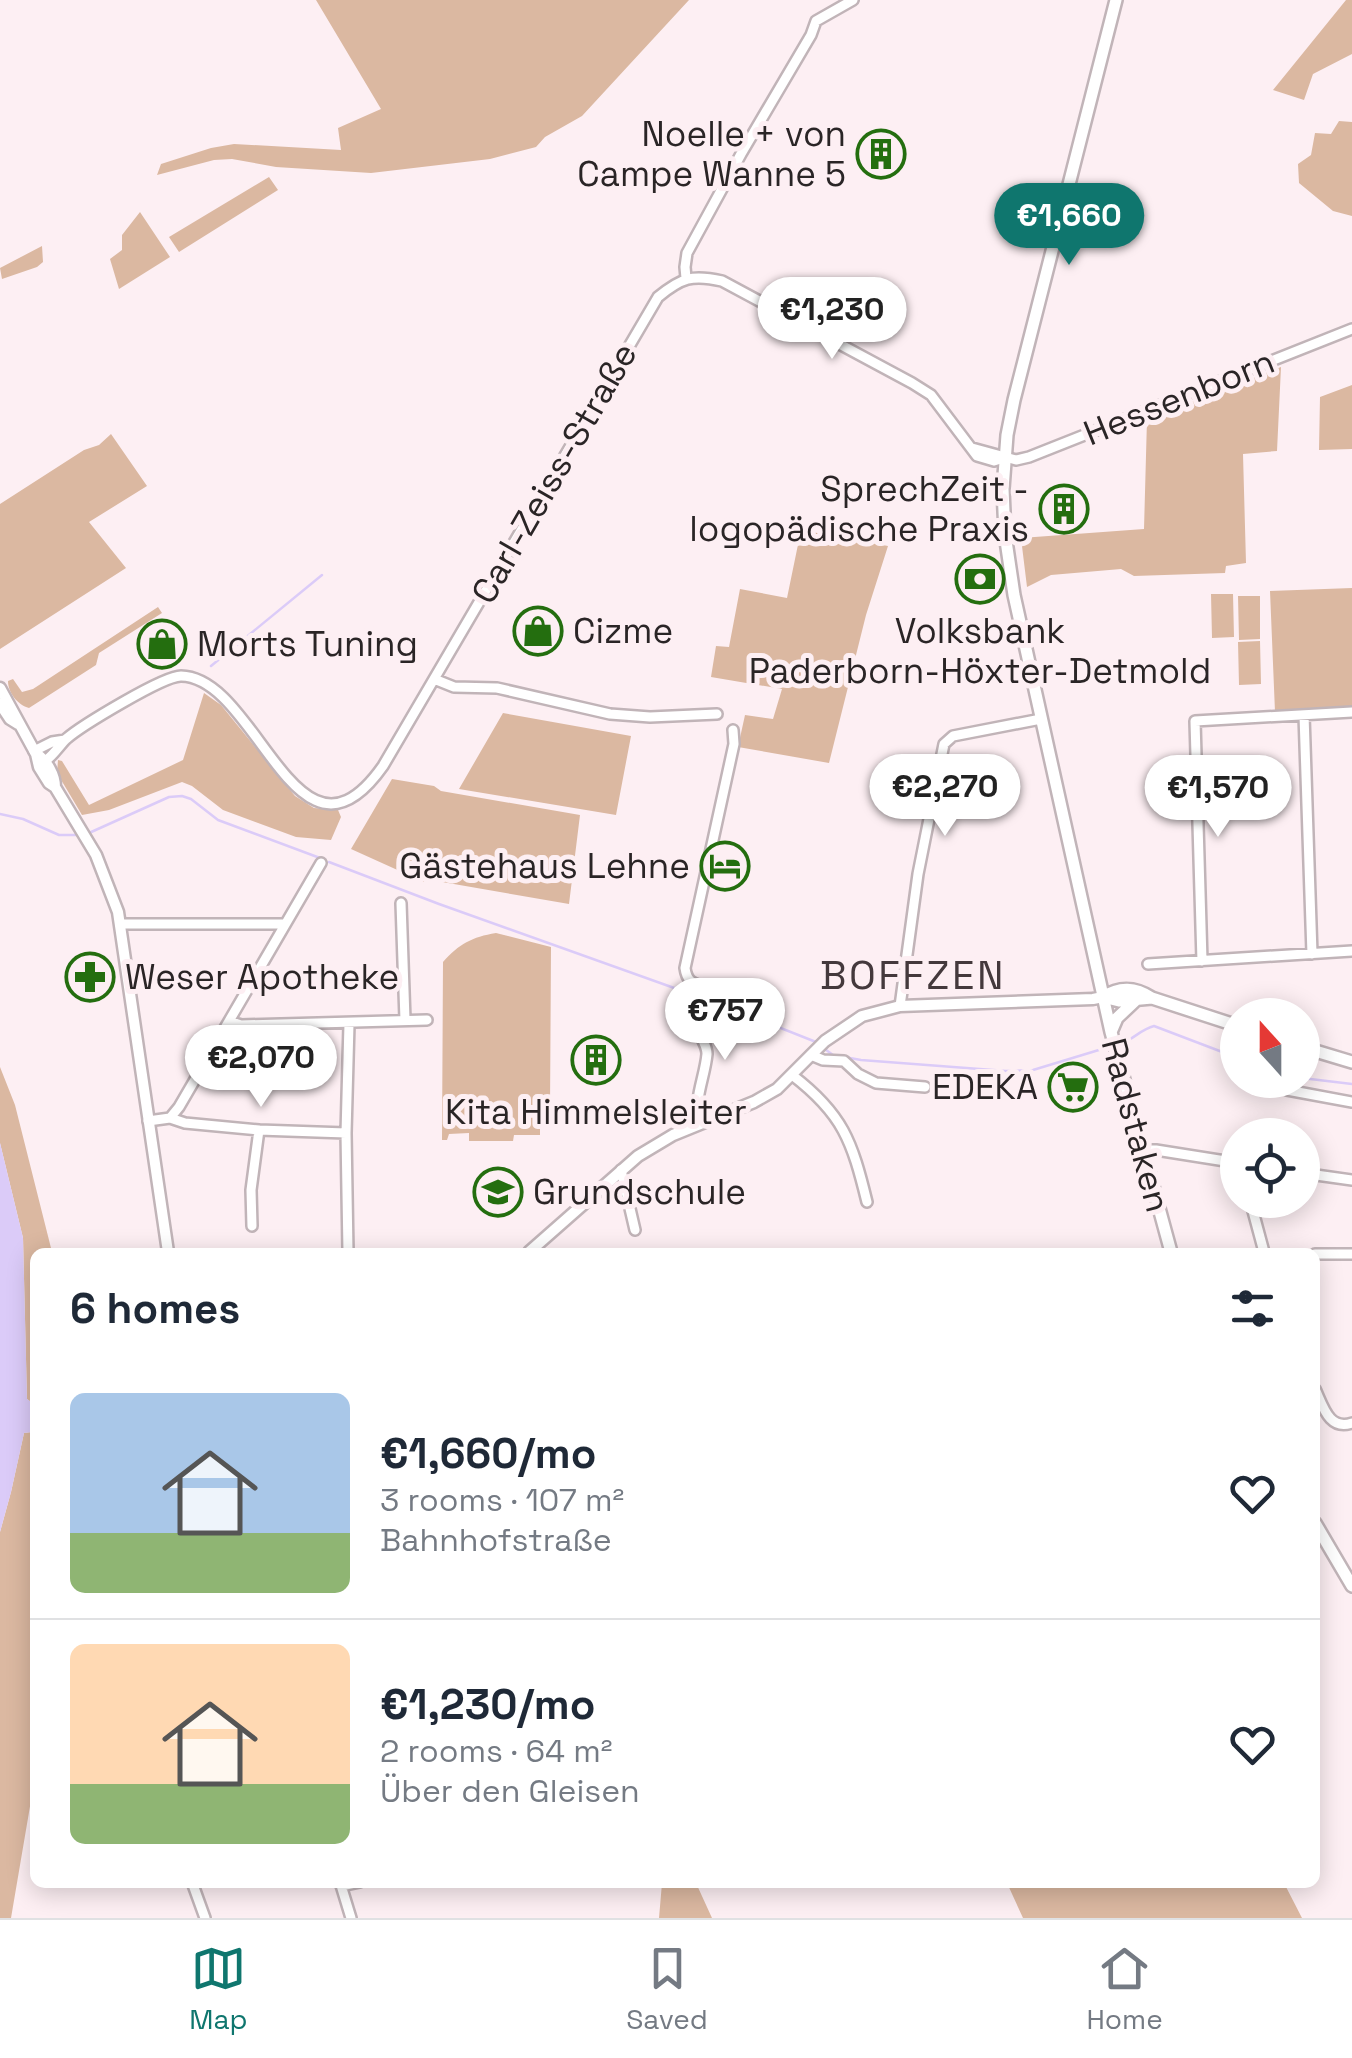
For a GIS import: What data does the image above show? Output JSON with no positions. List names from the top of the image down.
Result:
{
  "streets": {
    "main road": ["Radstaken"],
    "street": ["Hessenborn", "Carl-Zeiss-Straße"]
  },
  "crossings": [
    ["Hessenborn", "Radstaken"]
  ],
  "districts": ["BOFFZEN"],
  "places": {
    "building": ["Noelle + von Campe Wanne 5", "SprechZeit - logopädische Praxis", "Kita Himmelsleiter"],
    "bank": ["Volksbank Paderborn-Höxter-Detmold"],
    "shop": ["Cizme", "Morts Tuning"],
    "hotel": ["Gästehaus Lehne"],
    "pharmacy": ["Weser Apotheke"],
    "supermarket": ["EDEKA"],
    "school or university": ["Grundschule"]
  },
  "north": "top",
  "page": {
    "price": [
      "€1,660",
      "€1,230",
      "€2,270",
      "€1,570",
      "€757",
      "€2,070"
    ],
    "heading": "6 homes",
    "list": [
      {
        "name": "€1,660/mo",
        "note": "3 rooms · 107 m² · Bahnhofstraße"
      },
      {
        "name": "€1,230/mo",
        "note": "2 rooms · 64 m² · Über den Gleisen"
      }
    ],
    "tabs": ["Map", "Saved", "Home"]
  }
}
